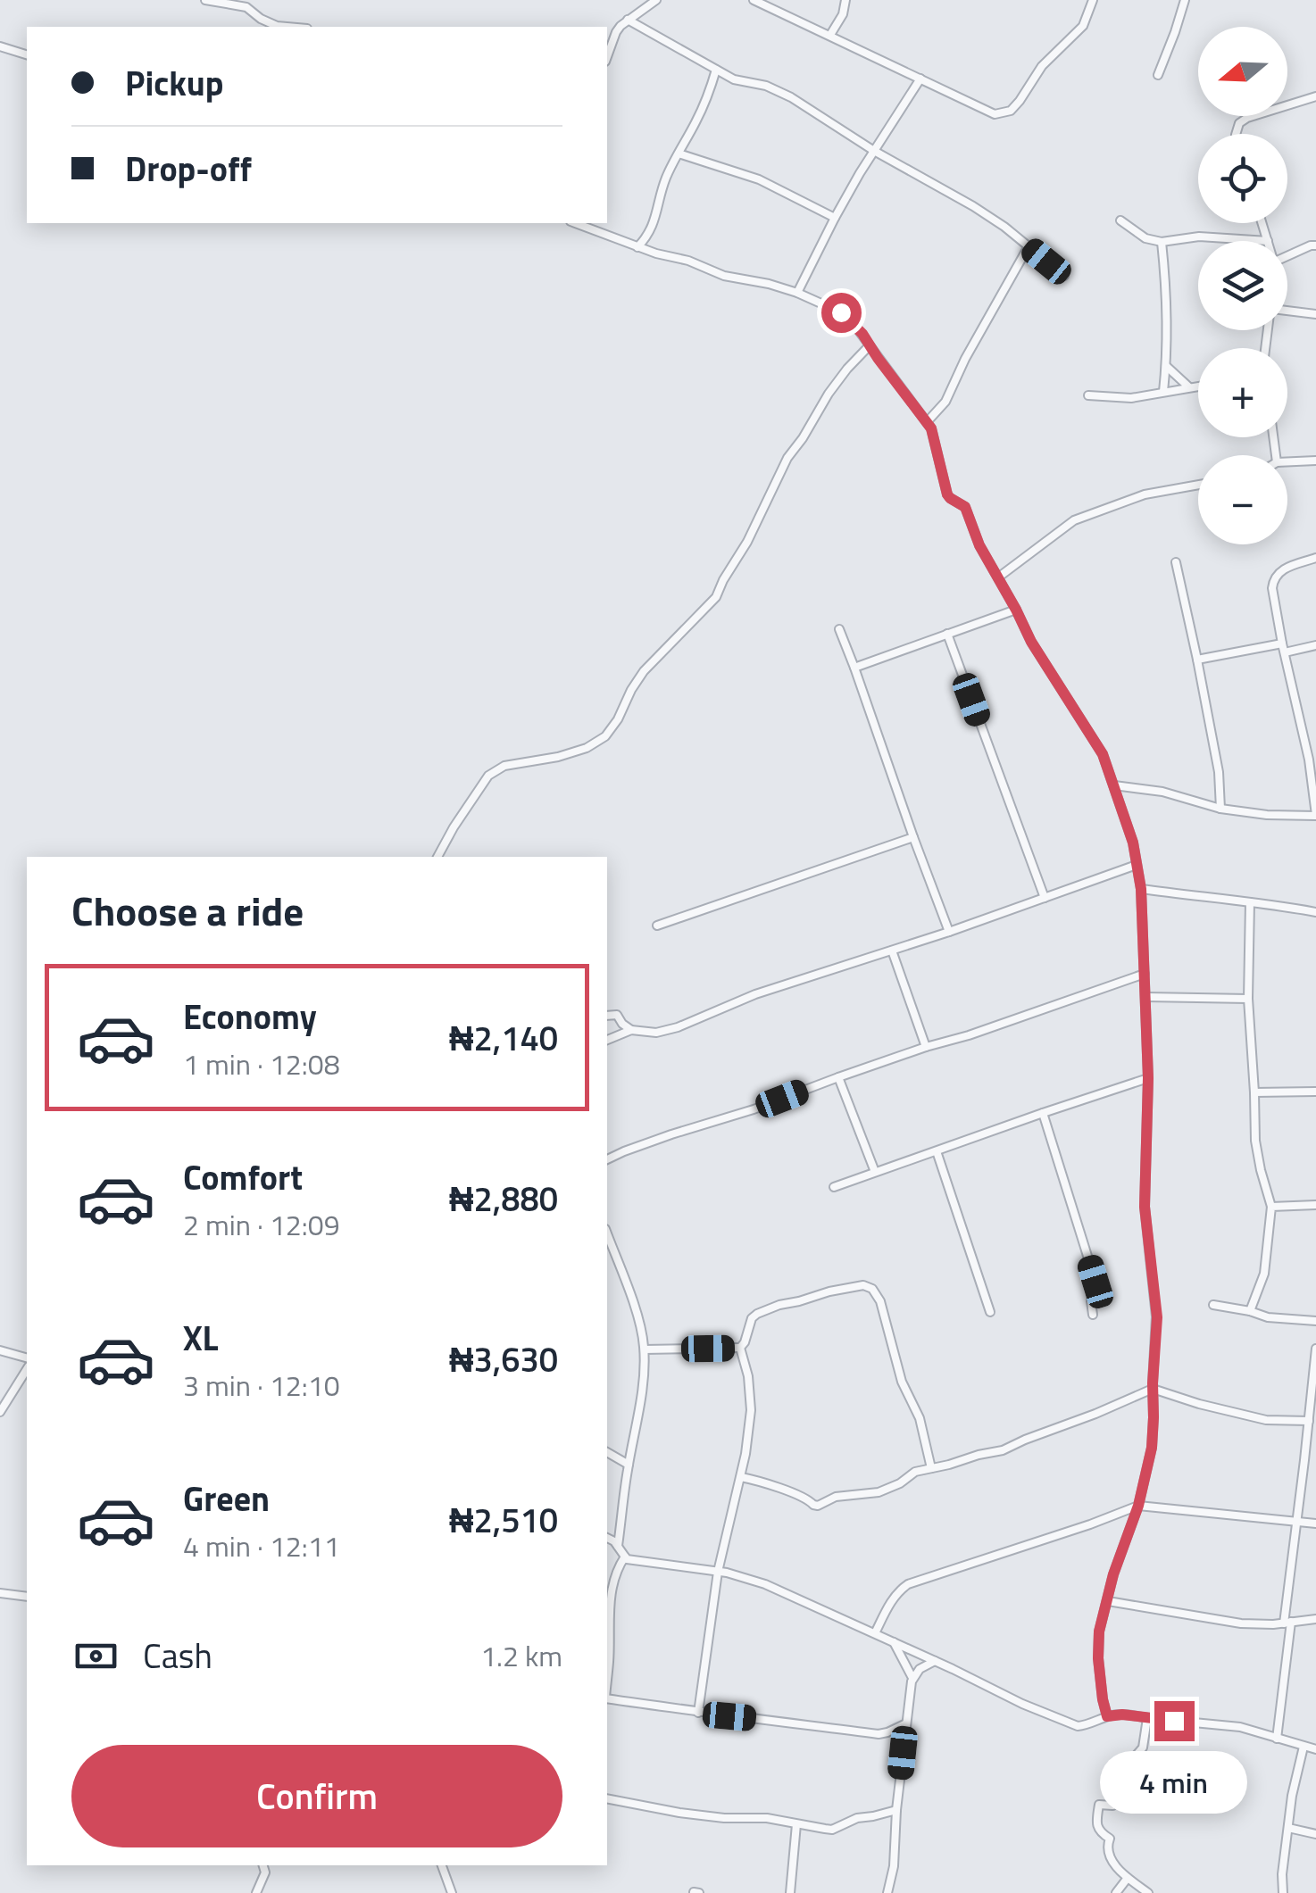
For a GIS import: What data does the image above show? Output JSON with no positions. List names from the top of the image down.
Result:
{
  "north": "left",
  "page": {
    "map_buttons": ["+", "−"],
    "banner": ["Pickup", "Drop-off"],
    "heading": "Choose a ride",
    "list": [
      {
        "name": "Economy",
        "note": "1 min · 12:08",
        "value": "₦2,140"
      },
      {
        "name": "Comfort",
        "note": "2 min · 12:09",
        "value": "₦2,880"
      },
      {
        "name": "XL",
        "note": "3 min · 12:10",
        "value": "₦3,630"
      },
      {
        "name": "Green",
        "note": "4 min · 12:11",
        "value": "₦2,510"
      }
    ],
    "pay": ["Cash", "1.2 km"],
    "buttons": "Confirm",
    "bubble": "4 min"
  }
}
